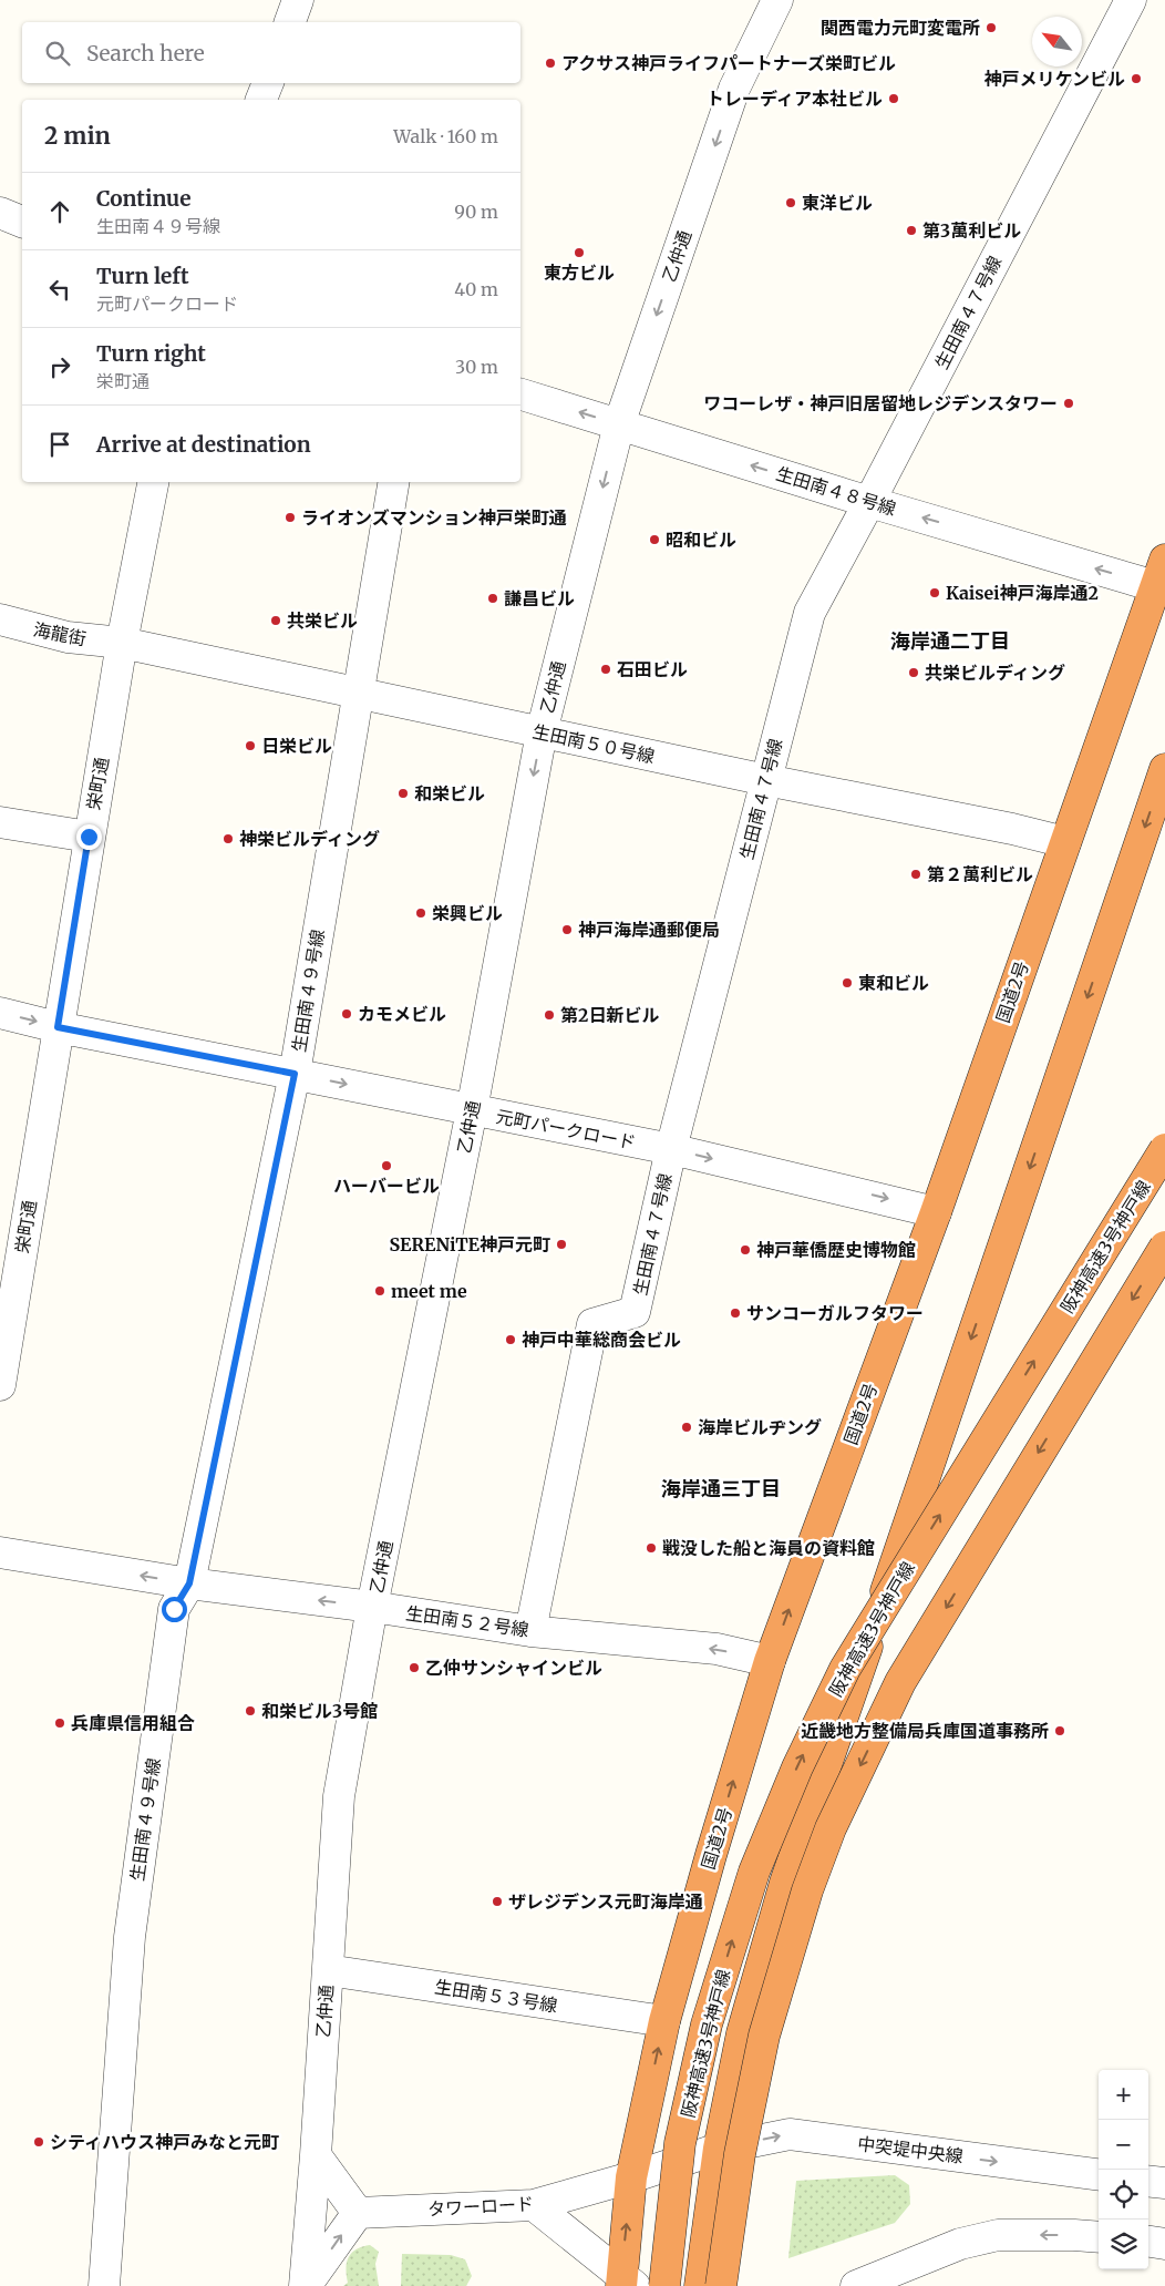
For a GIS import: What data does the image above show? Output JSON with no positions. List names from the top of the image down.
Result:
{
  "streets": {
    "highway": ["国道2号", "阪神高速3号神戸線"],
    "street": [
      "乙仲通",
      "生田南４７号線",
      "生田南４８号線",
      "海龍街",
      "生田南５０号線",
      "栄町通",
      "生田南４９号線",
      "元町パークロード",
      "生田南５２号線",
      "生田南５３号線",
      "中突堤中央線",
      "タワーロード"
    ]
  },
  "crossings": [
    ["乙仲通", "生田南４８号線"],
    ["乙仲通", "生田南５０号線"],
    ["乙仲通", "元町パークロード"],
    ["乙仲通", "生田南５２号線"],
    ["乙仲通", "生田南５３号線"],
    ["生田南４７号線", "生田南４８号線"],
    ["生田南４７号線", "生田南５０号線"],
    ["生田南４７号線", "元町パークロード"],
    ["生田南４７号線", "生田南５２号線"],
    ["生田南４８号線", "国道2号"],
    ["海龍街", "生田南５０号線"],
    ["海龍街", "栄町通"],
    ["生田南５０号線", "栄町通"],
    ["生田南５０号線", "生田南４９号線"],
    ["生田南５０号線", "国道2号"],
    ["栄町通", "元町パークロード"],
    ["生田南４９号線", "元町パークロード"],
    ["生田南４９号線", "生田南５２号線"],
    ["国道2号", "元町パークロード"],
    ["国道2号", "生田南５２号線"],
    ["国道2号", "生田南５３号線"],
    ["国道2号", "タワーロード"],
    ["中突堤中央線", "タワーロード"]
  ],
  "one_way": [
    "乙仲通",
    "生田南４８号線",
    "元町パークロード",
    "生田南５２号線"
  ],
  "districts": ["海岸通二丁目", "海岸通三丁目"],
  "places": [
    "関西電力元町変電所",
    "アクサス神戸ライフパートナーズ栄町ビル",
    "神戸メリケンビル",
    "トレーディア本社ビル",
    "東洋ビル",
    "第3萬利ビル",
    "東方ビル",
    "ワコーレザ・神戸旧居留地レジデンスタワー",
    "ライオンズマンション神戸栄町通",
    "昭和ビル",
    "Kaisei神戸海岸通2",
    "謙昌ビル",
    "共栄ビル",
    "石田ビル",
    "共栄ビルディング",
    "日栄ビル",
    "和栄ビル",
    "神栄ビルディング",
    "第２萬利ビル",
    "栄興ビル",
    "神戸海岸通郵便局",
    "東和ビル",
    "カモメビル",
    "第2日新ビル",
    "ハーバービル",
    "SERENiTE神戸元町",
    "神戸華僑歴史博物館",
    "meet me",
    "サンコーガルフタワー",
    "神戸中華総商会ビル",
    "海岸ビルヂング",
    "戦没した船と海員の資料館",
    "乙仲サンシャインビル",
    "和栄ビル3号館",
    "兵庫県信用組合",
    "近畿地方整備局兵庫国道事務所",
    "ザレジデンス元町海岸通",
    "シティハウス神戸みなと元町"
  ],
  "north": "top left",
  "page": {
    "search": "Search here",
    "heading": ["2 min", "Walk · 160 m"],
    "list": [
      ["Continue", "生田南４９号線", "90 m"],
      ["Turn left", "元町パークロード", "40 m"],
      ["Turn right", "栄町通", "30 m"],
      "Arrive at destination"
    ],
    "map_buttons": ["+", "−"]
  }
}
